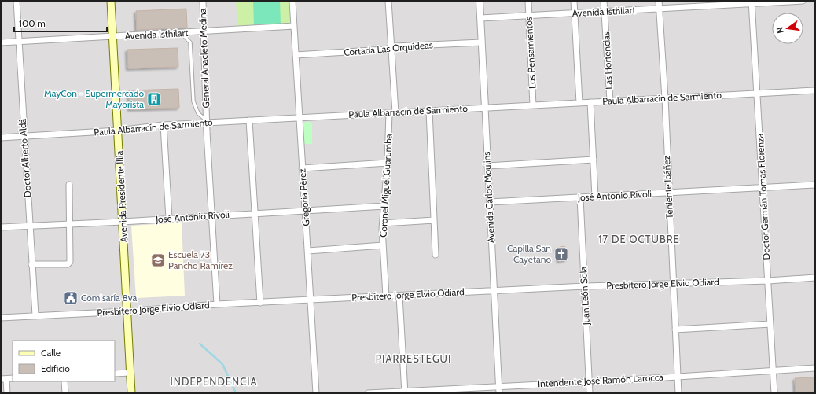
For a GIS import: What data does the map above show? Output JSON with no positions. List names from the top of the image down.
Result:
{
  "streets": {
    "main road": ["Avenida Presidente Illia"],
    "street": [
      "Avenida Isthilart",
      "Cortada Las Orquídeas",
      "Los Pensamientos",
      "General Anacleto Medina",
      "Las Hortencias",
      "Paula Albarracín de Sarmiento",
      "Doctor Alberto Aldá",
      "Coronel Miguel Guarumba",
      "Teniente Ibáñez",
      "José Antonio Rívoli",
      "Doctor Germán Tomas Florenza",
      "Gregoria Pérez",
      "Avenida Carlos Moulins",
      "Presbítero Jorge Elvio Odiard",
      "Juan León Sola",
      "Intendente José Ramón Larocca"
    ]
  },
  "crossings": [
    ["Avenida Isthilart", "Los Pensamientos"],
    ["Avenida Isthilart", "General Anacleto Medina"],
    ["Avenida Isthilart", "Las Hortencias"],
    ["Avenida Isthilart", "Doctor Alberto Aldá"],
    ["Avenida Isthilart", "Teniente Ibáñez"],
    ["Avenida Isthilart", "Avenida Presidente Illia"],
    ["Avenida Isthilart", "Doctor Germán Tomas Florenza"],
    ["Avenida Isthilart", "Gregoria Pérez"],
    ["Avenida Isthilart", "Avenida Carlos Moulins"],
    ["Cortada Las Orquídeas", "Coronel Miguel Guarumba"],
    ["Cortada Las Orquídeas", "Gregoria Pérez"],
    ["Cortada Las Orquídeas", "Avenida Carlos Moulins"],
    ["Los Pensamientos", "Paula Albarracín de Sarmiento"],
    ["General Anacleto Medina", "Paula Albarracín de Sarmiento"],
    ["General Anacleto Medina", "José Antonio Rívoli"],
    ["General Anacleto Medina", "Presbítero Jorge Elvio Odiard"],
    ["Las Hortencias", "Paula Albarracín de Sarmiento"],
    ["Paula Albarracín de Sarmiento", "Doctor Alberto Aldá"],
    ["Paula Albarracín de Sarmiento", "Coronel Miguel Guarumba"],
    ["Paula Albarracín de Sarmiento", "Teniente Ibáñez"],
    ["Paula Albarracín de Sarmiento", "Avenida Presidente Illia"],
    ["Paula Albarracín de Sarmiento", "Doctor Germán Tomas Florenza"],
    ["Paula Albarracín de Sarmiento", "Gregoria Pérez"],
    ["Paula Albarracín de Sarmiento", "Avenida Carlos Moulins"],
    ["Doctor Alberto Aldá", "José Antonio Rívoli"],
    ["Doctor Alberto Aldá", "Presbítero Jorge Elvio Odiard"],
    ["Coronel Miguel Guarumba", "José Antonio Rívoli"],
    ["Coronel Miguel Guarumba", "Presbítero Jorge Elvio Odiard"],
    ["Teniente Ibáñez", "José Antonio Rívoli"],
    ["Teniente Ibáñez", "Presbítero Jorge Elvio Odiard"],
    ["Teniente Ibáñez", "Intendente José Ramón Larocca"],
    ["José Antonio Rívoli", "Avenida Presidente Illia"],
    ["José Antonio Rívoli", "Doctor Germán Tomas Florenza"],
    ["José Antonio Rívoli", "Gregoria Pérez"],
    ["José Antonio Rívoli", "Avenida Carlos Moulins"],
    ["José Antonio Rívoli", "Juan León Sola"],
    ["Avenida Presidente Illia", "Presbítero Jorge Elvio Odiard"],
    ["Doctor Germán Tomas Florenza", "Presbítero Jorge Elvio Odiard"],
    ["Doctor Germán Tomas Florenza", "Intendente José Ramón Larocca"],
    ["Gregoria Pérez", "Presbítero Jorge Elvio Odiard"],
    ["Avenida Carlos Moulins", "Presbítero Jorge Elvio Odiard"],
    ["Avenida Carlos Moulins", "Intendente José Ramón Larocca"],
    ["Presbítero Jorge Elvio Odiard", "Juan León Sola"],
    ["Juan León Sola", "Intendente José Ramón Larocca"]
  ],
  "districts": ["17 DE OCTUBRE", "PIARRESTEGUI", "INDEPENDENCIA"],
  "places": {
    "building": ["MayCon - Supermercado Mayorista"],
    "church": ["Capilla San Cayetano"],
    "school or university": ["Escuela 73 Pancho Ramírez"],
    "public building": ["Comisaría 8va"]
  },
  "legend": ["Calle", "Edificio"],
  "scale_bar": "100 m",
  "north": "left"
}
